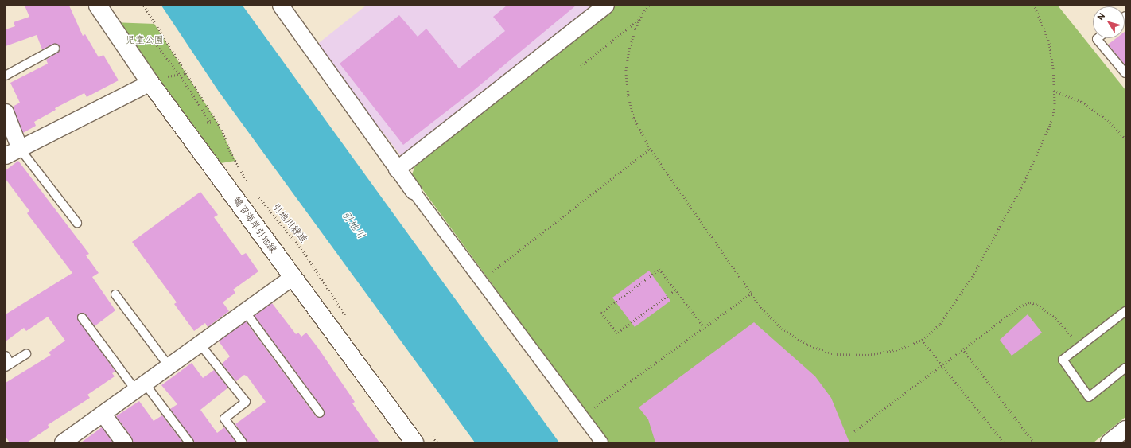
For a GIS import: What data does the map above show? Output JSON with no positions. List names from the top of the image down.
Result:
{
  "streets": {
    "street": ["鵠沼海岸引地線"],
    "path": ["引地川緑道"]
  },
  "water": ["引地川"],
  "parks": ["児童公園"],
  "north": "top left"
}
